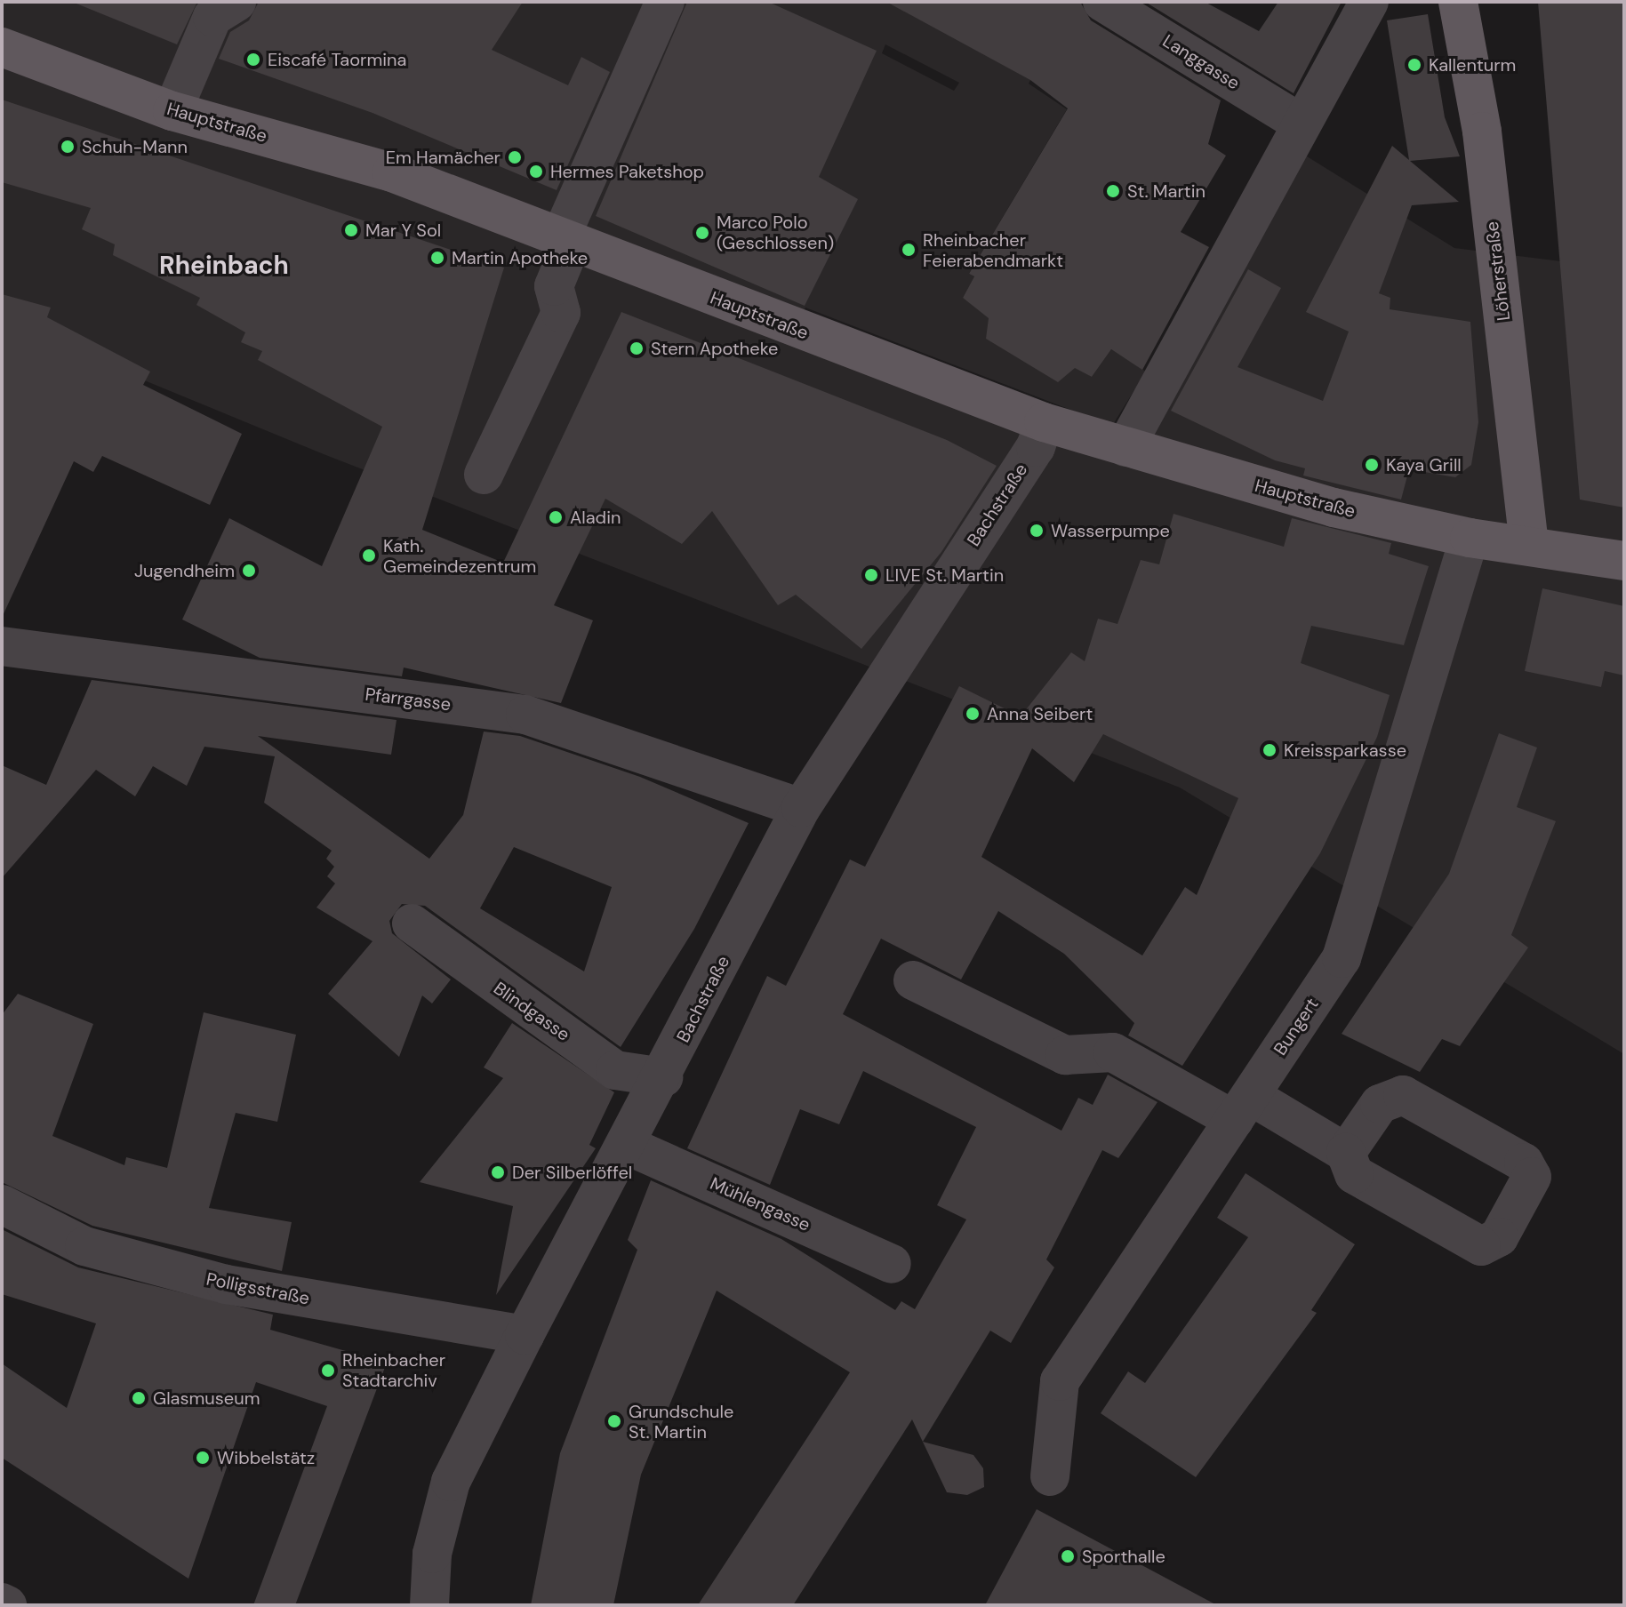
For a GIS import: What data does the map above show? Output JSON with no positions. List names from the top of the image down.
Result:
{
  "streets": {
    "main road": ["Hauptstraße", "Löherstraße"],
    "street": [
      "Langgasse",
      "Bachstraße",
      "Pfarrgasse",
      "Blindgasse",
      "Bungert",
      "Mühlengasse",
      "Polligsstraße"
    ]
  },
  "crossings": [
    ["Hauptstraße", "Löherstraße"],
    ["Hauptstraße", "Bachstraße"],
    ["Hauptstraße", "Bungert"],
    ["Bachstraße", "Pfarrgasse"],
    ["Bachstraße", "Blindgasse"],
    ["Bachstraße", "Mühlengasse"],
    ["Bachstraße", "Polligsstraße"]
  ],
  "districts": ["Rheinbach"],
  "places": [
    "Eiscafé Taormina",
    "Kallenturm",
    "Schuh-Mann",
    "Em Hamächer",
    "Hermes Paketshop",
    "St. Martin",
    "Mar Y Sol",
    "Marco Polo (Geschlossen)",
    "Rheinbacher Feierabendmarkt",
    "Martin Apotheke",
    "Stern Apotheke",
    "Kaya Grill",
    "Aladin",
    "Wasserpumpe",
    "Kath. Gemeindezentrum",
    "Jugendheim",
    "LIVE St. Martin",
    "Anna Seibert",
    "Kreissparkasse",
    "Der Silberlöffel",
    "Rheinbacher Stadtarchiv",
    "Glasmuseum",
    "Grundschule St. Martin",
    "Wibbelstätz",
    "Sporthalle"
  ]
}
